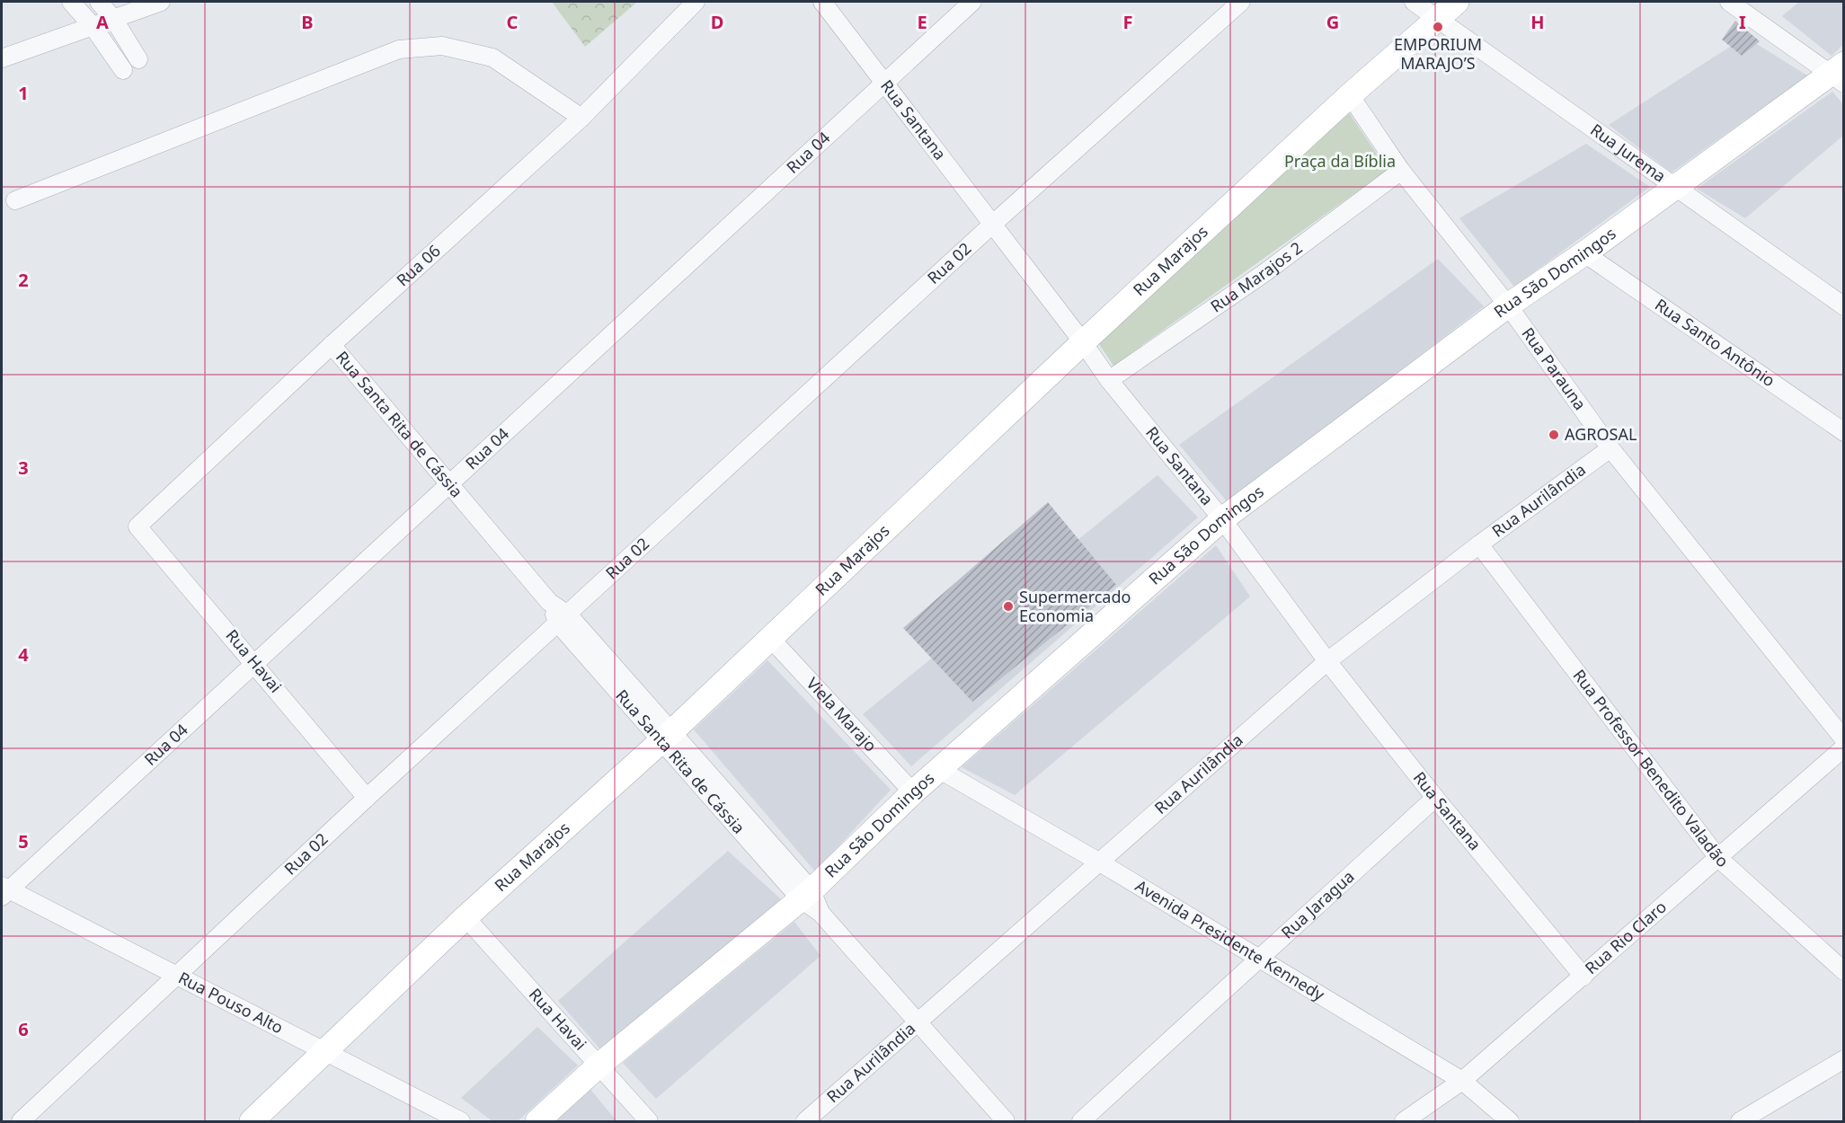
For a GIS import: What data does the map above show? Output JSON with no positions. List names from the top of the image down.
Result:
{
  "streets": {
    "street": [
      "Rua Santana",
      "Rua 04",
      "Rua Jurema",
      "Rua Marajos",
      "Rua 02",
      "Rua 06",
      "Rua São Domingos",
      "Rua Marajos 2",
      "Rua Santo Antônio",
      "Rua Parauna",
      "Rua Santa Rita de Cássia",
      "Rua Aurilândia",
      "Rua Havai",
      "Viela Marajo",
      "Rua Professor Benedito Valadão",
      "Rua Jaragua",
      "Rua Rio Claro",
      "Avenida Presidente Kennedy",
      "Rua Pouso Alto"
    ]
  },
  "crossings": [
    ["Rua Santana", "Rua 04"],
    ["Rua Santana", "Rua Marajos"],
    ["Rua Santana", "Rua 02"],
    ["Rua Santana", "Rua São Domingos"],
    ["Rua Santana", "Rua Marajos 2"],
    ["Rua Santana", "Rua Aurilândia"],
    ["Rua Santana", "Rua Jaragua"],
    ["Rua Santana", "Rua Rio Claro"],
    ["Rua 04", "Rua Santa Rita de Cássia"],
    ["Rua 04", "Rua Havai"],
    ["Rua 04", "Rua Pouso Alto"],
    ["Rua Jurema", "Rua Marajos"],
    ["Rua Jurema", "Rua São Domingos"],
    ["Rua Marajos", "Rua Parauna"],
    ["Rua Marajos", "Rua Santa Rita de Cássia"],
    ["Rua Marajos", "Rua Havai"],
    ["Rua Marajos", "Viela Marajo"],
    ["Rua Marajos", "Rua Pouso Alto"],
    ["Rua 02", "Rua Santa Rita de Cássia"],
    ["Rua 02", "Rua Havai"],
    ["Rua 02", "Rua Pouso Alto"],
    ["Rua 06", "Rua Santa Rita de Cássia"],
    ["Rua 06", "Rua Havai"],
    ["Rua São Domingos", "Rua Santo Antônio"],
    ["Rua São Domingos", "Rua Parauna"],
    ["Rua São Domingos", "Rua Santa Rita de Cássia"],
    ["Rua São Domingos", "Rua Havai"],
    ["Rua São Domingos", "Viela Marajo"],
    ["Rua São Domingos", "Avenida Presidente Kennedy"],
    ["Rua Marajos 2", "Rua Parauna"],
    ["Rua Parauna", "Rua Aurilândia"],
    ["Rua Santa Rita de Cássia", "Rua Aurilândia"],
    ["Rua Aurilândia", "Rua Professor Benedito Valadão"],
    ["Rua Aurilândia", "Avenida Presidente Kennedy"],
    ["Rua Professor Benedito Valadão", "Rua Rio Claro"],
    ["Rua Jaragua", "Avenida Presidente Kennedy"],
    ["Rua Rio Claro", "Avenida Presidente Kennedy"]
  ],
  "parks": ["Praça da Bíblia"],
  "places": ["EMPORIUM MARAJO’S", "AGROSAL", "Supermercado Economia"],
  "grid": {
    "columns": [
      "A",
      "B",
      "C",
      "D",
      "E",
      "F",
      "G",
      "H",
      "I"
    ],
    "rows": [
      "1",
      "2",
      "3",
      "4",
      "5",
      "6"
    ]
  }
}
